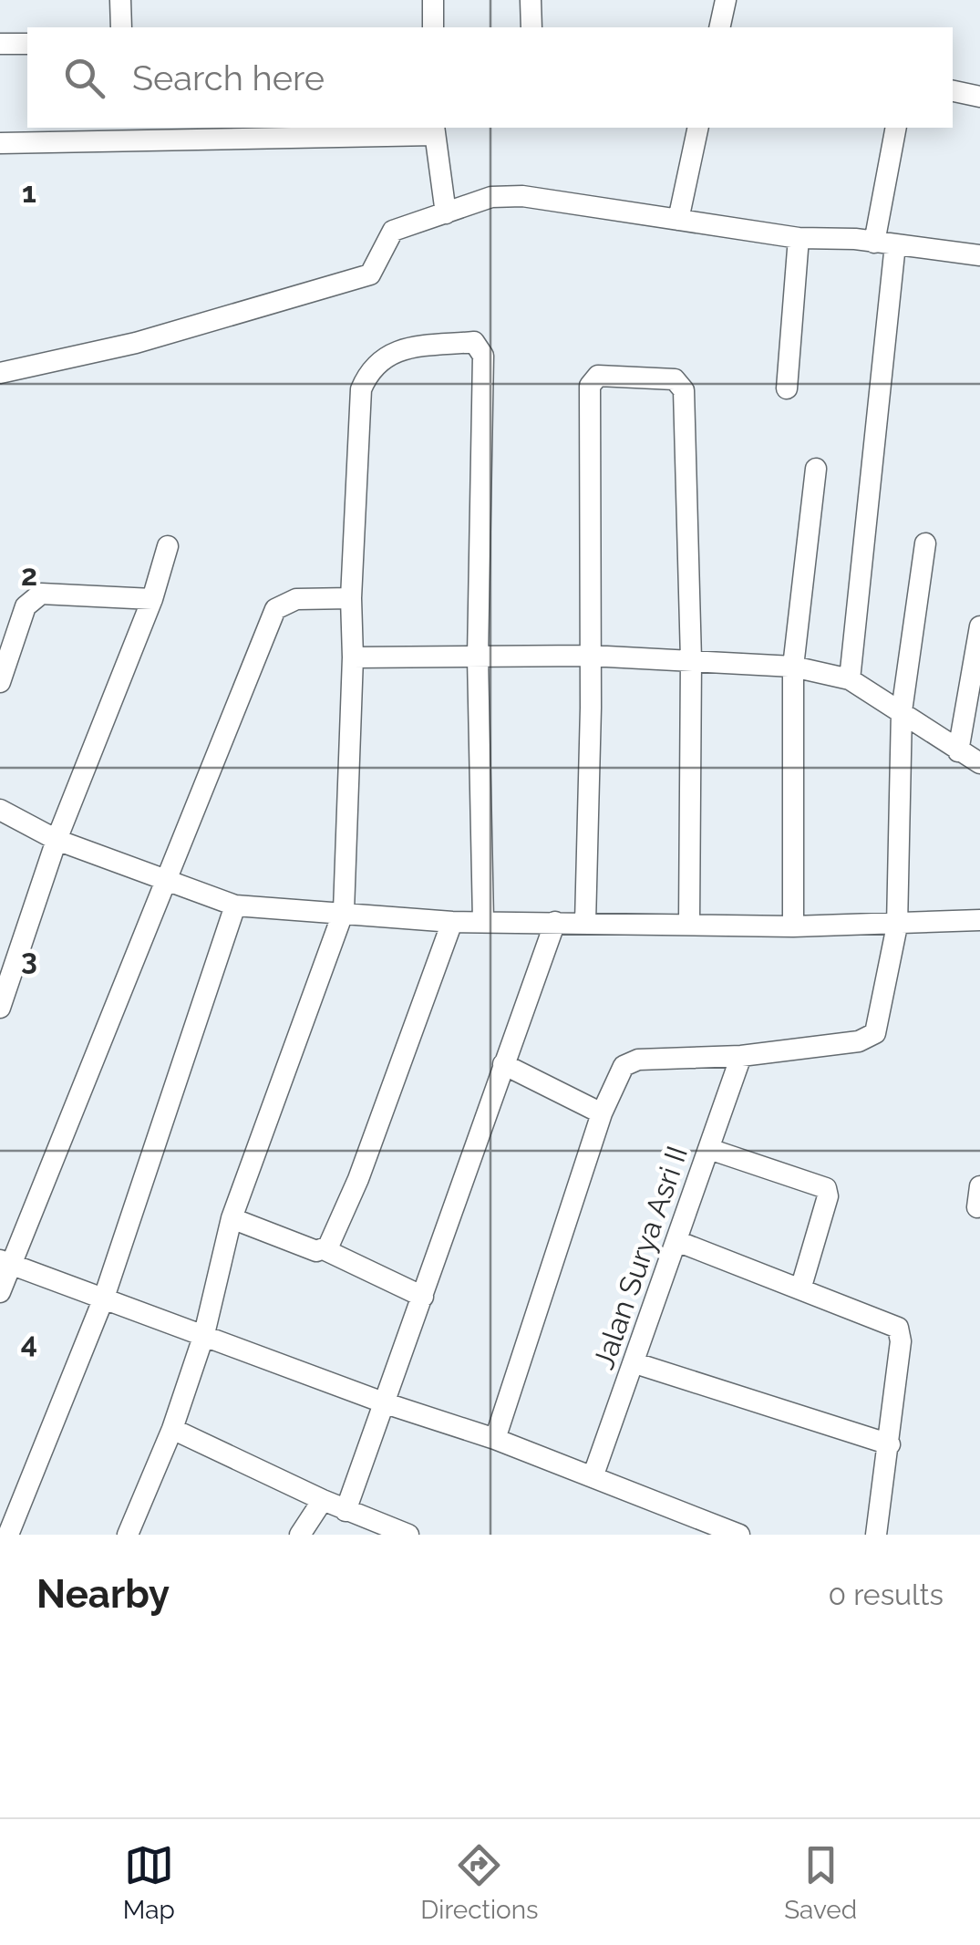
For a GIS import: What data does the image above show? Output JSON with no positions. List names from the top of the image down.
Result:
{
  "streets": {
    "street": ["Jalan Surya Asri II"]
  },
  "page": {
    "search": "Search here",
    "heading": ["Nearby", "0 results"],
    "nav": ["Map", "Directions", "Saved"]
  },
  "grid": {
    "rows": [
      "1",
      "2",
      "3",
      "4"
    ]
  }
}
